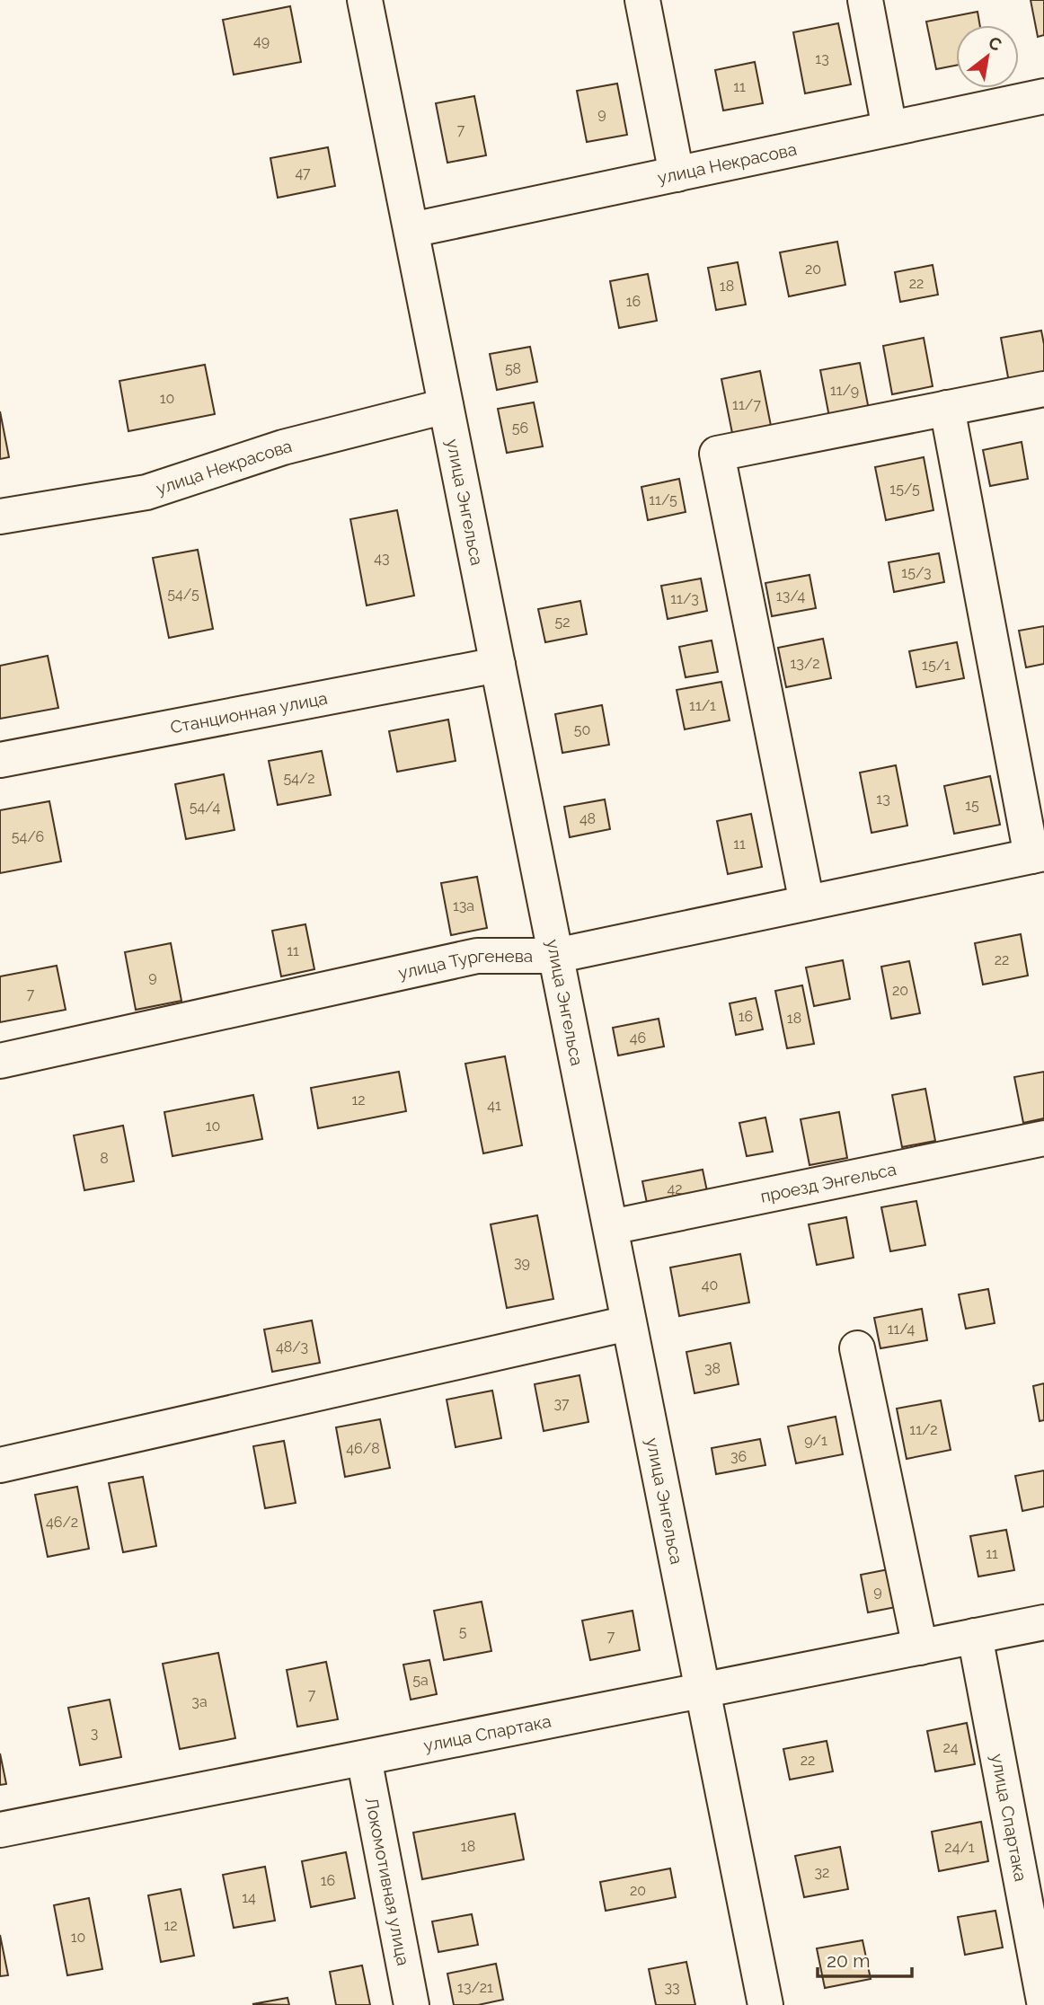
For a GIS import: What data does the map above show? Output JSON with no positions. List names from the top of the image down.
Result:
{
  "streets": {
    "street": [
      "улица Некрасова",
      "улица Энгельса",
      "Станционная улица",
      "улица Тургенева",
      "проезд Энгельса",
      "улица Спартака",
      "Локомотивная улица"
    ]
  },
  "crossings": [
    ["улица Некрасова", "улица Энгельса"],
    ["улица Энгельса", "Станционная улица"],
    ["улица Энгельса", "улица Тургенева"],
    ["улица Энгельса", "проезд Энгельса"],
    ["улица Энгельса", "улица Спартака"],
    ["улица Спартака", "Локомотивная улица"]
  ],
  "house_numbers": [
    "49",
    "13",
    "11",
    "9",
    "7",
    "47",
    "20",
    "22",
    "18",
    "16",
    "58",
    "11/9",
    "10",
    "11/7",
    "56",
    "15/5",
    "11/5",
    "43",
    "15/3",
    "54/5",
    "13/4",
    "11/3",
    "52",
    "13/2",
    "15/1",
    "11/1",
    "50",
    "54/2",
    "13",
    "15",
    "54/4",
    "48",
    "54/6",
    "11",
    "13а",
    "11",
    "22",
    "9",
    "20",
    "7",
    "16",
    "18",
    "46",
    "12",
    "41",
    "10",
    "8",
    "42",
    "39",
    "40",
    "11/4",
    "48/3",
    "38",
    "37",
    "11/2",
    "9/1",
    "46/8",
    "36",
    "46/2",
    "11",
    "9",
    "5",
    "7",
    "5а",
    "7",
    "3а",
    "3",
    "24",
    "22",
    "18",
    "24/1",
    "32",
    "16",
    "20",
    "14",
    "12",
    "10",
    "13/21",
    "33"
  ],
  "scale_bar": "20 m",
  "north": "top right"
}
